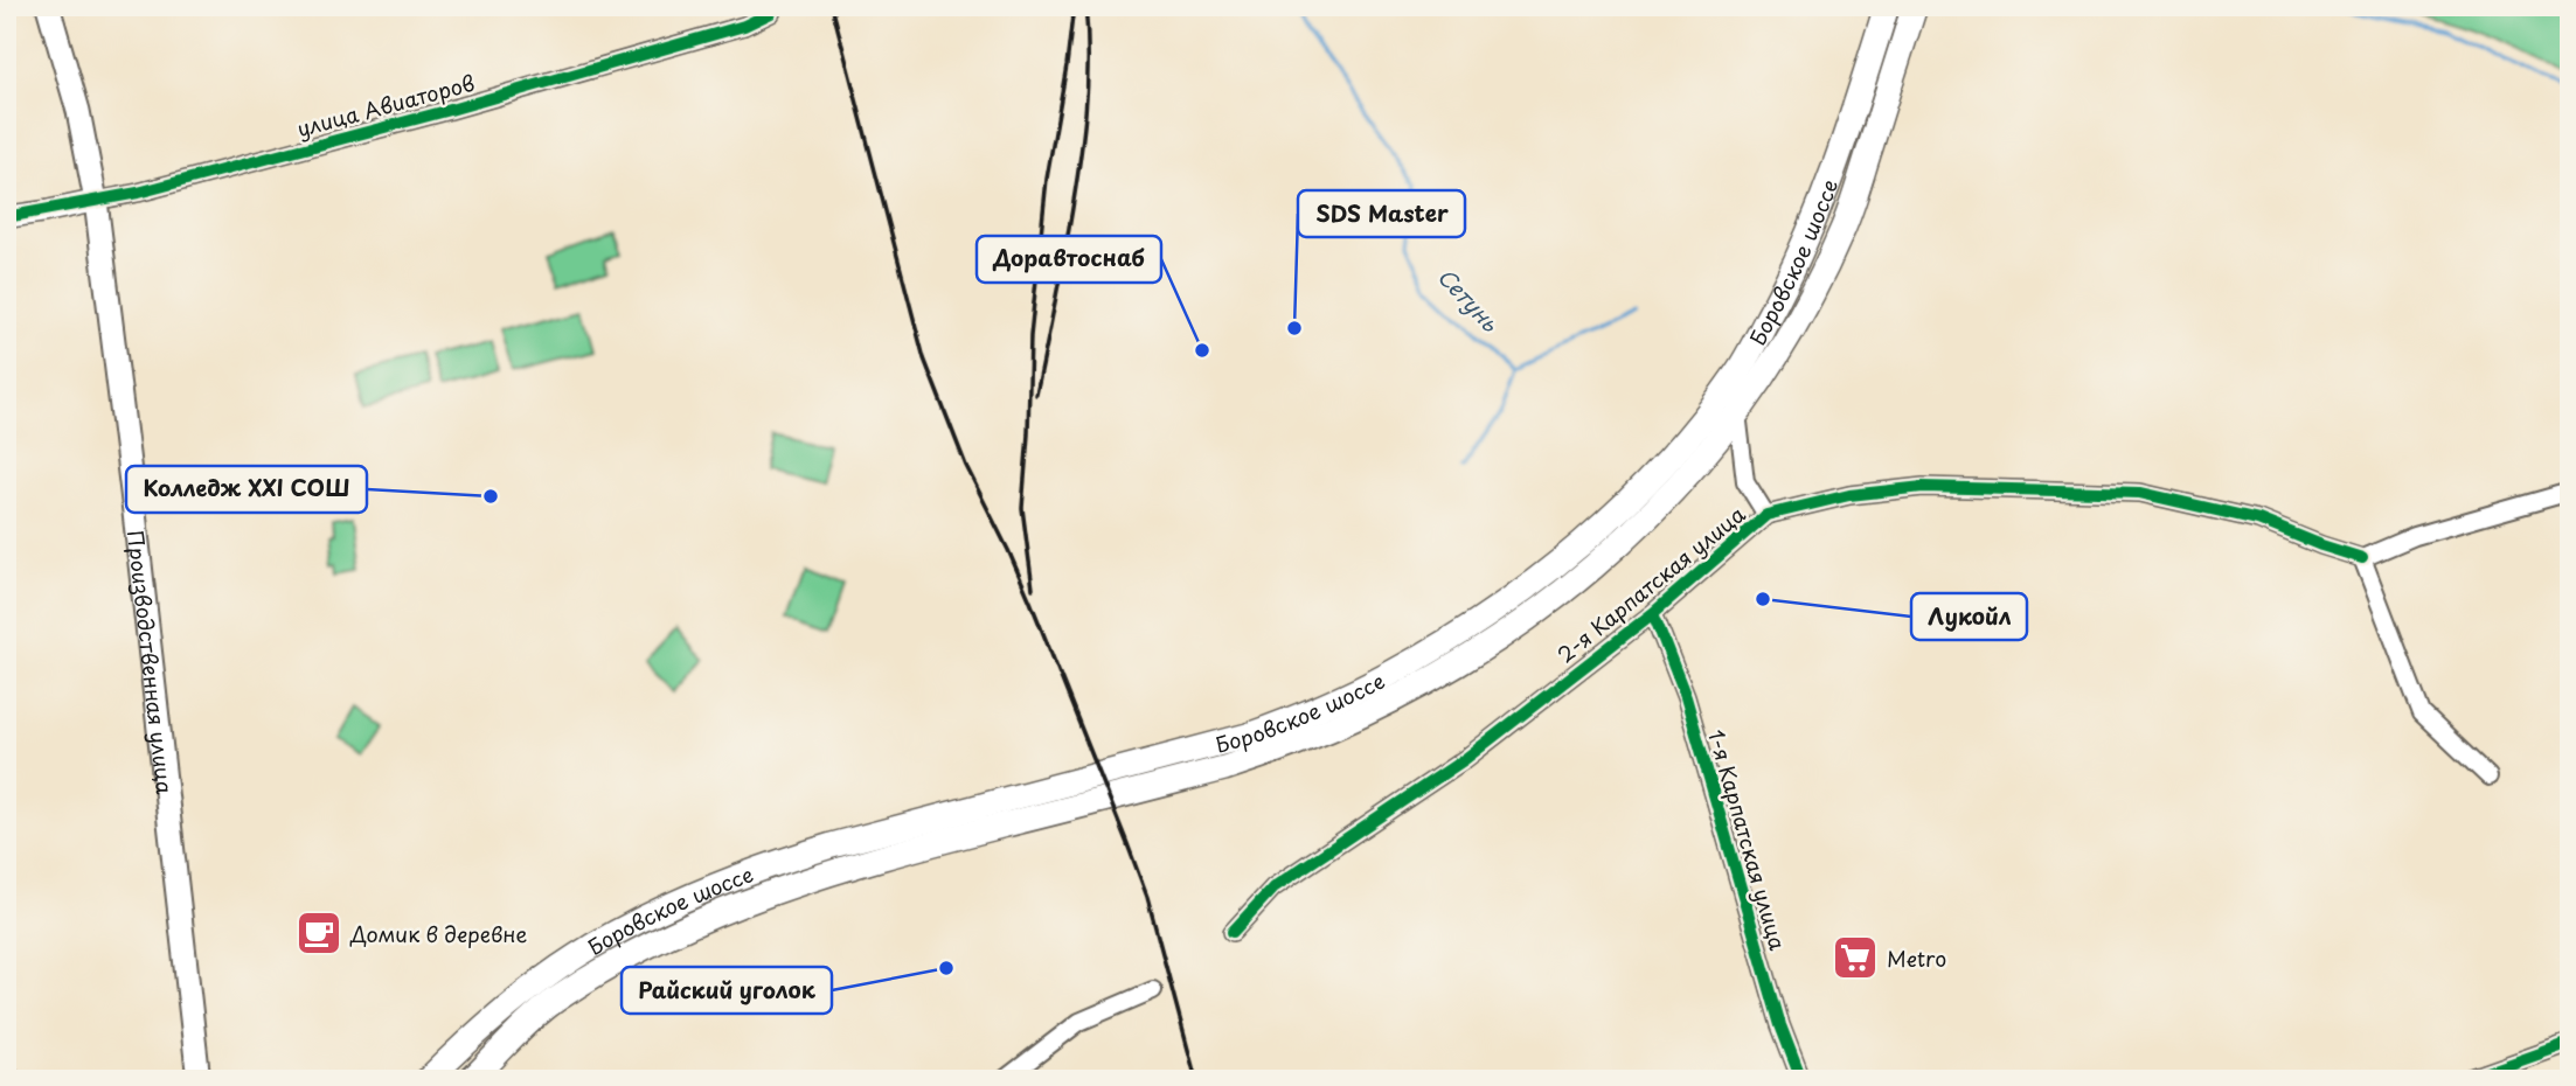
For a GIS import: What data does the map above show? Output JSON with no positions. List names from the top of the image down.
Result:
{
  "streets": {
    "main road": ["Боровское шоссе", "Производственная улица"],
    "street": ["улица Авиаторов", "2-я Карпатская улица", "1-я Карпатская улица"]
  },
  "crossings": [
    ["улица Авиаторов", "Производственная улица"],
    ["2-я Карпатская улица", "1-я Карпатская улица"]
  ],
  "water": ["Сетунь"],
  "places": {
    "other": [
      "SDS Master",
      "Доравтоснаб",
      "Колледж XXI СОШ",
      "Лукойл",
      "Райский уголок"
    ],
    "cafe": ["Домик в деревне"],
    "supermarket": ["Metro"]
  }
}
